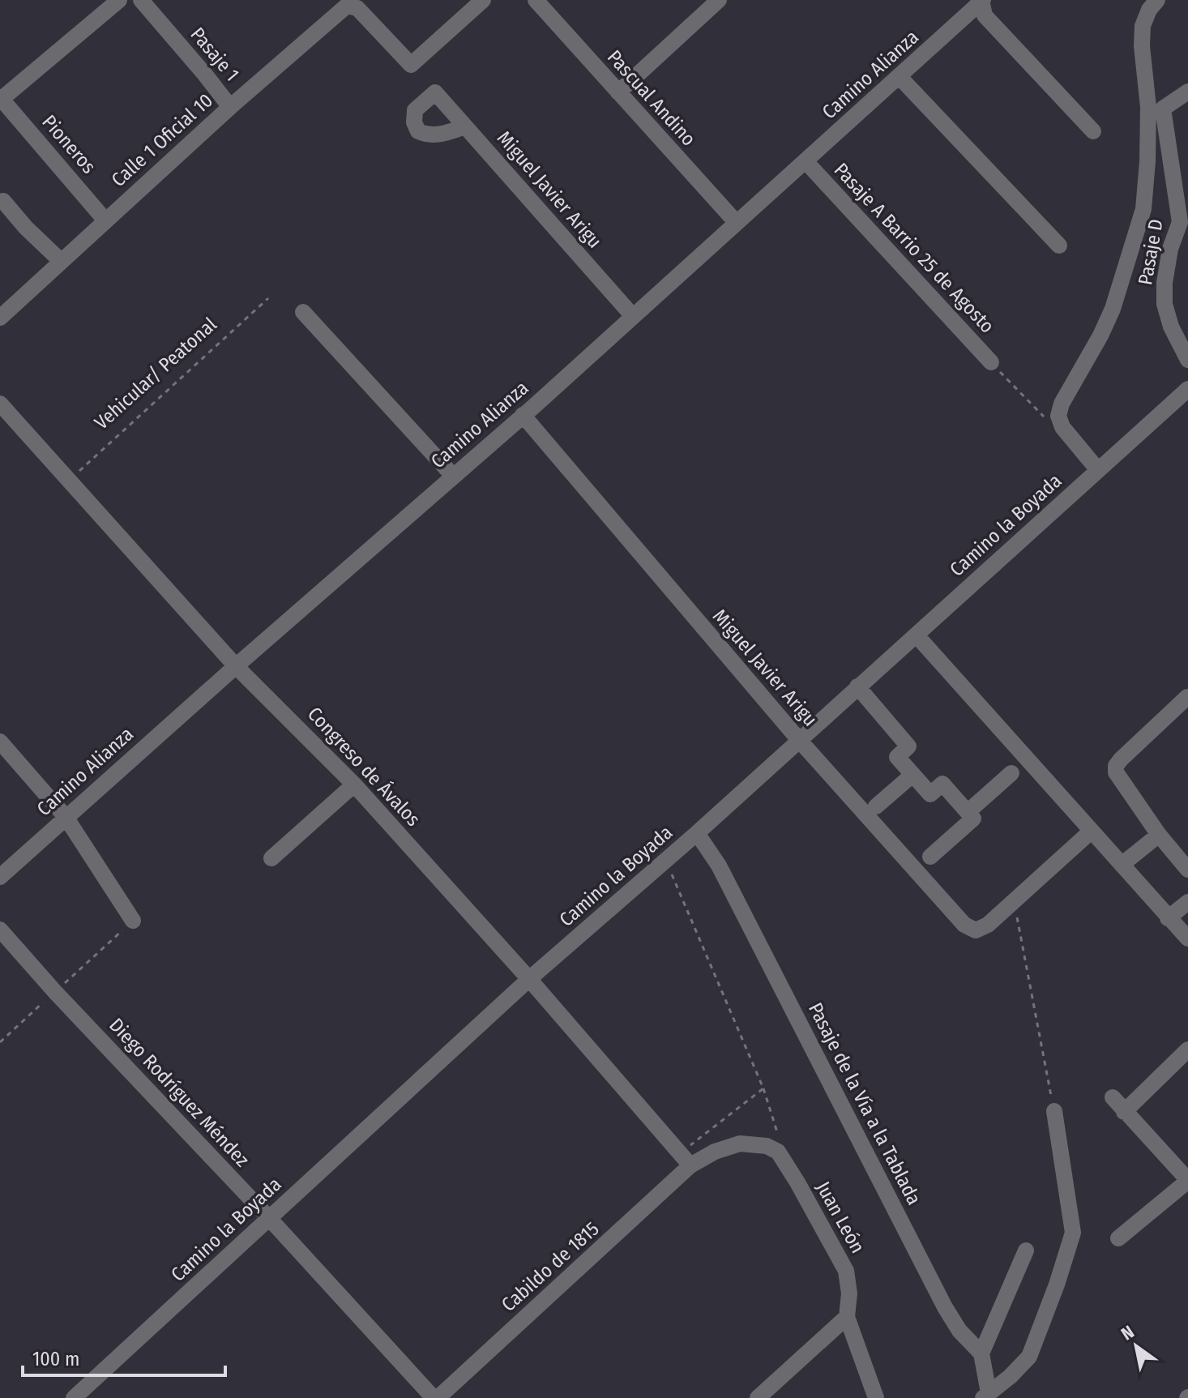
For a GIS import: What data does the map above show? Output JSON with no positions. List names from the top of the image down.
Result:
{
  "streets": {
    "street": [
      "Pasaje 1",
      "Camino Alianza",
      "Pascual Andino",
      "Calle 1 Oficial 10",
      "Pioneros",
      "Miguel Javier Arigu",
      "Pasaje A Barrio 25 de Agosto",
      "Pasaje D",
      "Camino la Boyada",
      "Congreso de Ávalos",
      "Diego Rodríguez Méndez",
      "Pasaje de la Vía a la Tablada",
      "Juan León",
      "Cabildo de 1815"
    ],
    "path": ["Vehicular/ Peatonal"]
  },
  "crossings": [
    ["Pasaje 1", "Calle 1 Oficial 10"],
    ["Camino Alianza", "Pascual Andino"],
    ["Camino Alianza", "Miguel Javier Arigu"],
    ["Camino Alianza", "Pasaje A Barrio 25 de Agosto"],
    ["Camino Alianza", "Congreso de Ávalos"],
    ["Calle 1 Oficial 10", "Pioneros"],
    ["Miguel Javier Arigu", "Camino la Boyada"],
    ["Vehicular/ Peatonal", "Congreso de Ávalos"],
    ["Camino la Boyada", "Congreso de Ávalos"],
    ["Camino la Boyada", "Diego Rodríguez Méndez"],
    ["Camino la Boyada", "Pasaje de la Vía a la Tablada"],
    ["Congreso de Ávalos", "Cabildo de 1815"],
    ["Diego Rodríguez Méndez", "Cabildo de 1815"]
  ],
  "scale_bar": "100 m",
  "north": "top left"
}
